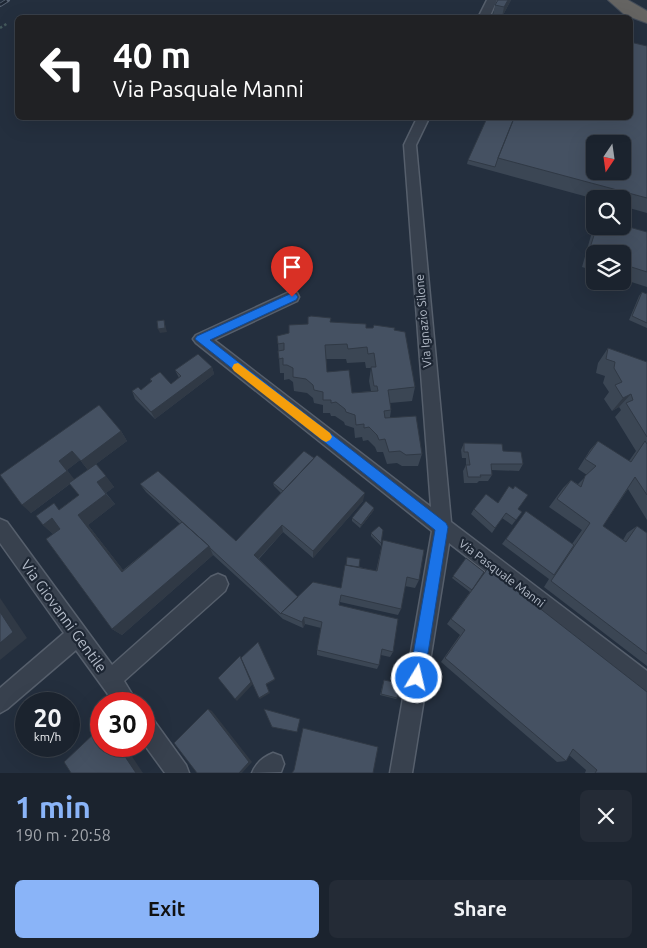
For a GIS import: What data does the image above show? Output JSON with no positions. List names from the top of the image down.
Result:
{
  "streets": {
    "street": ["Via Ignazio Silone", "Via Pasquale Manni", "Via Giovanni Gentile"]
  },
  "crossings": [
    ["Via Ignazio Silone", "Via Pasquale Manni"]
  ],
  "north": "bottom",
  "page": {
    "turn": ["40 m", "Via Pasquale Manni"],
    "speed": "20 km/h",
    "limit": "30",
    "heading": ["1 min", "190 m · 20:58"],
    "buttons": ["Exit", "Share"]
  }
}
